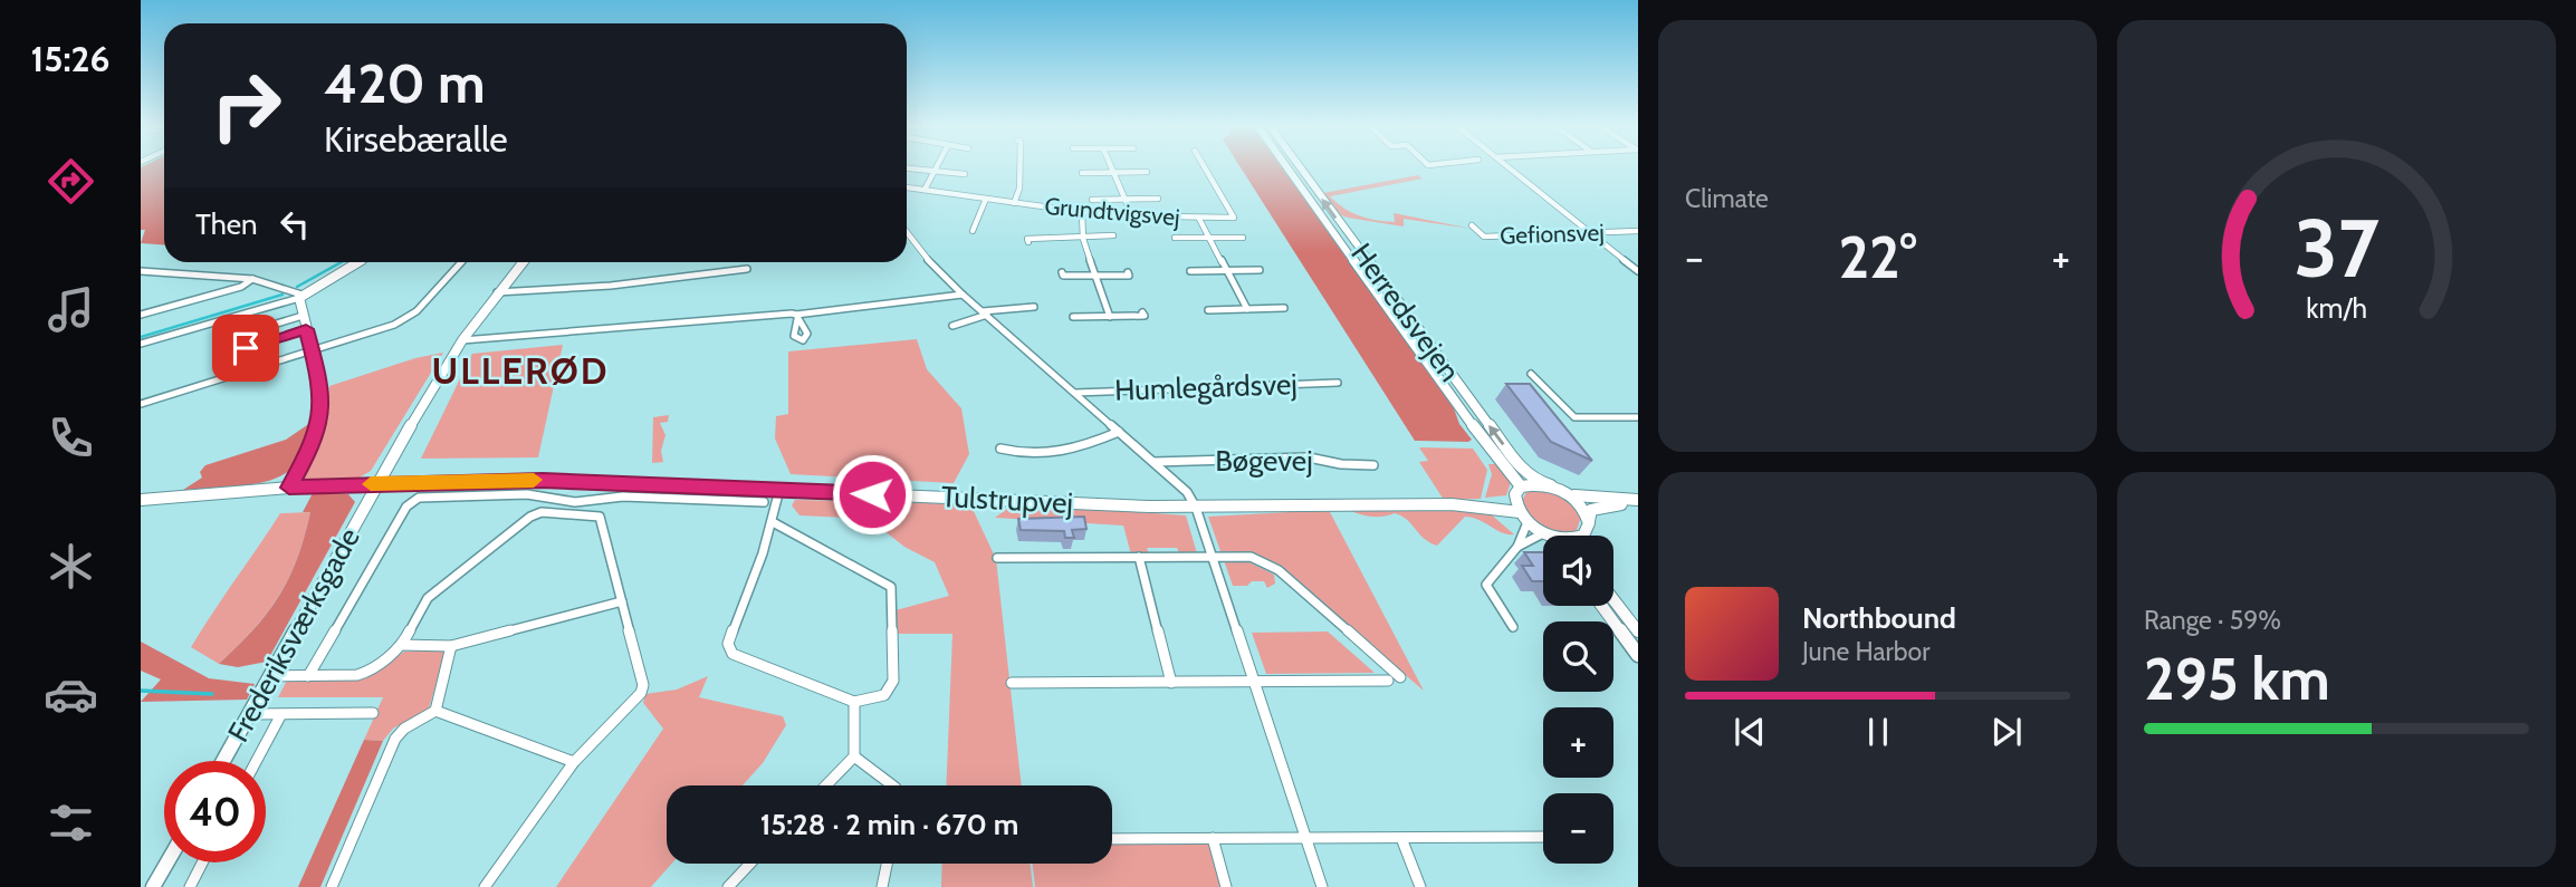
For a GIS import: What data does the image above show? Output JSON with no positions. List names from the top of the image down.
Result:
{
  "streets": {
    "street": [
      "Grundtvigsvej",
      "Gefionsvej",
      "Herredsvejen",
      "Humlegårdsvej",
      "Bøgevej",
      "Tulstrupvej",
      "Frederiksværksgade"
    ]
  },
  "crossings": [
    ["Tulstrupvej", "Frederiksværksgade"]
  ],
  "districts": ["ULLERØD"],
  "page": {
    "tabs": "15:26",
    "tile": [
      "Climate",
      ["Range · 59%", "295 km"]
    ],
    "turn": ["420 m", "Kirsebæralle"],
    "then": "Then",
    "heat": ["−", "22°", "+"],
    "map_buttons": ["+", "−"],
    "song": ["Northbound", "June Harbor"],
    "limit": "40",
    "trip": "15:28 · 2 min · 670 m",
    "gauge": ["37", "km/h"]
  }
}
